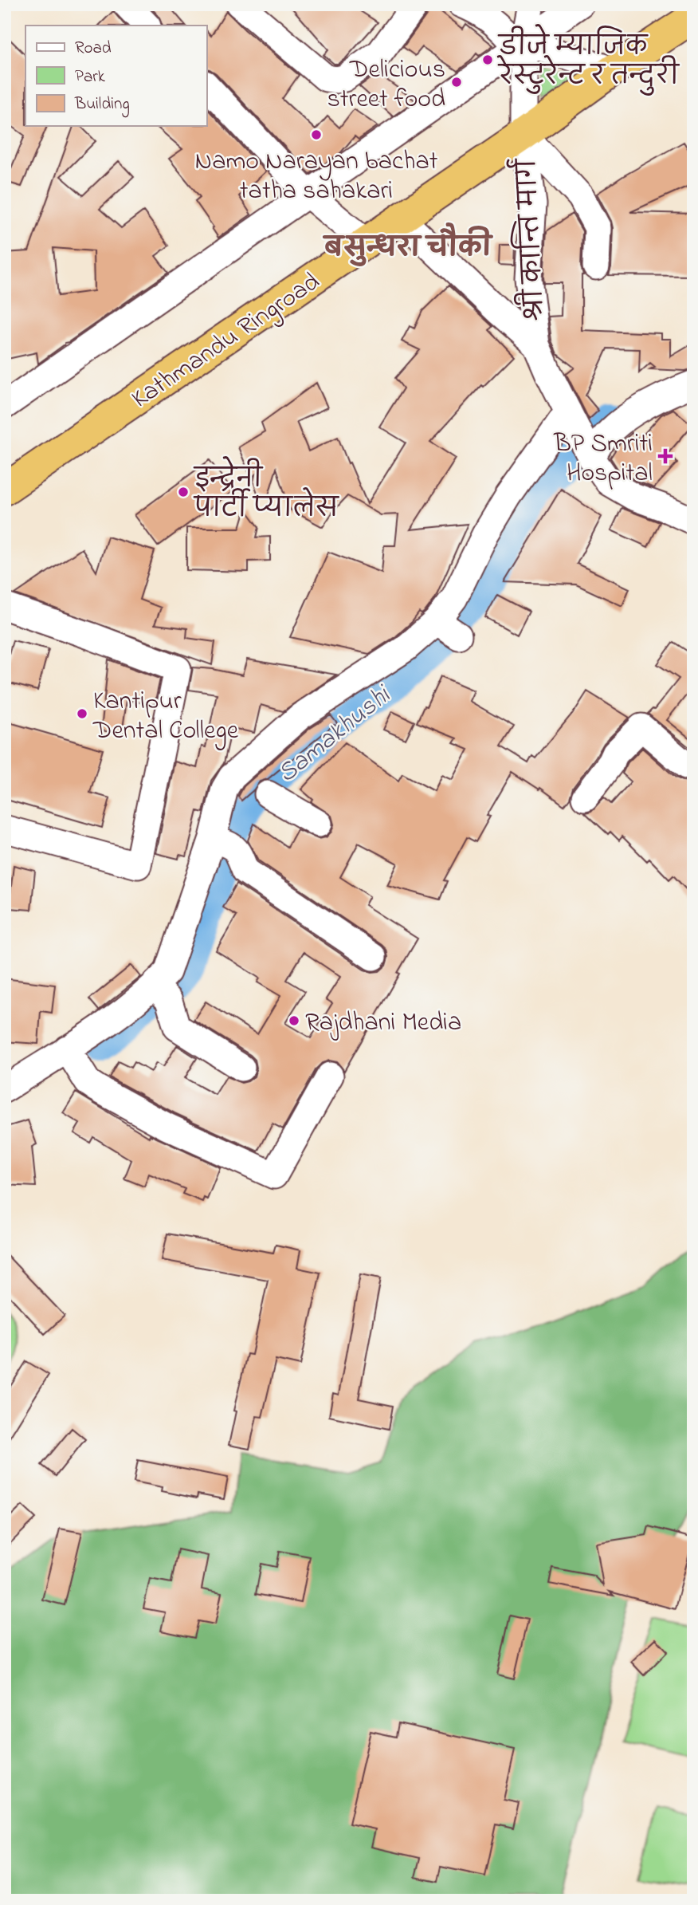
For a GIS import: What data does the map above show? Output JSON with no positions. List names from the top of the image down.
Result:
{
  "streets": {
    "highway": ["Kathmandu Ringroad"],
    "street": ["श्री कान्ति मार्ग"]
  },
  "crossings": [
    ["श्री कान्ति मार्ग", "Kathmandu Ringroad"]
  ],
  "districts": ["बसुन्धरा चौकी"],
  "water": ["Samakhushi"],
  "places": {
    "other": [
      "डीजे म्याजिक रेस्टुरेन्ट र तन्दुरी",
      "Delicious street food",
      "Namo Narayan bachat tatha sahakari",
      "इन्द्रेनी पार्टी प्यालेस",
      "Kantipur Dental College",
      "Rajdhani Media"
    ],
    "health": ["BP Smriti Hospital"]
  },
  "legend": ["Road", "Park", "Building"]
}
